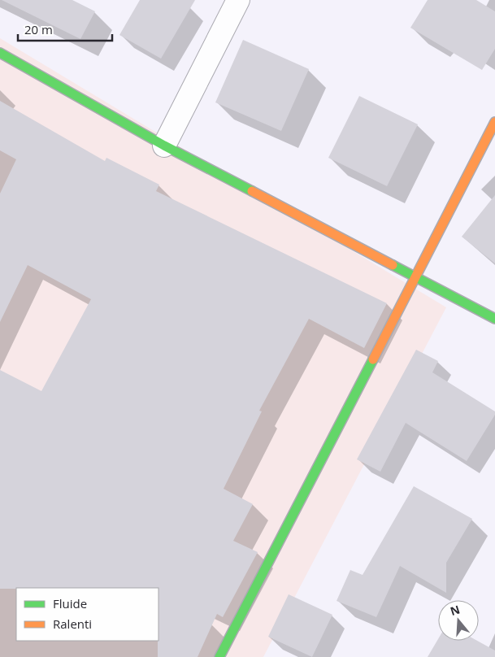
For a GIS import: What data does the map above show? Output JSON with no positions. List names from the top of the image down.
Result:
{
  "legend": ["Fluide", "Ralenti"],
  "scale_bar": "20 m",
  "north": "top"
}
